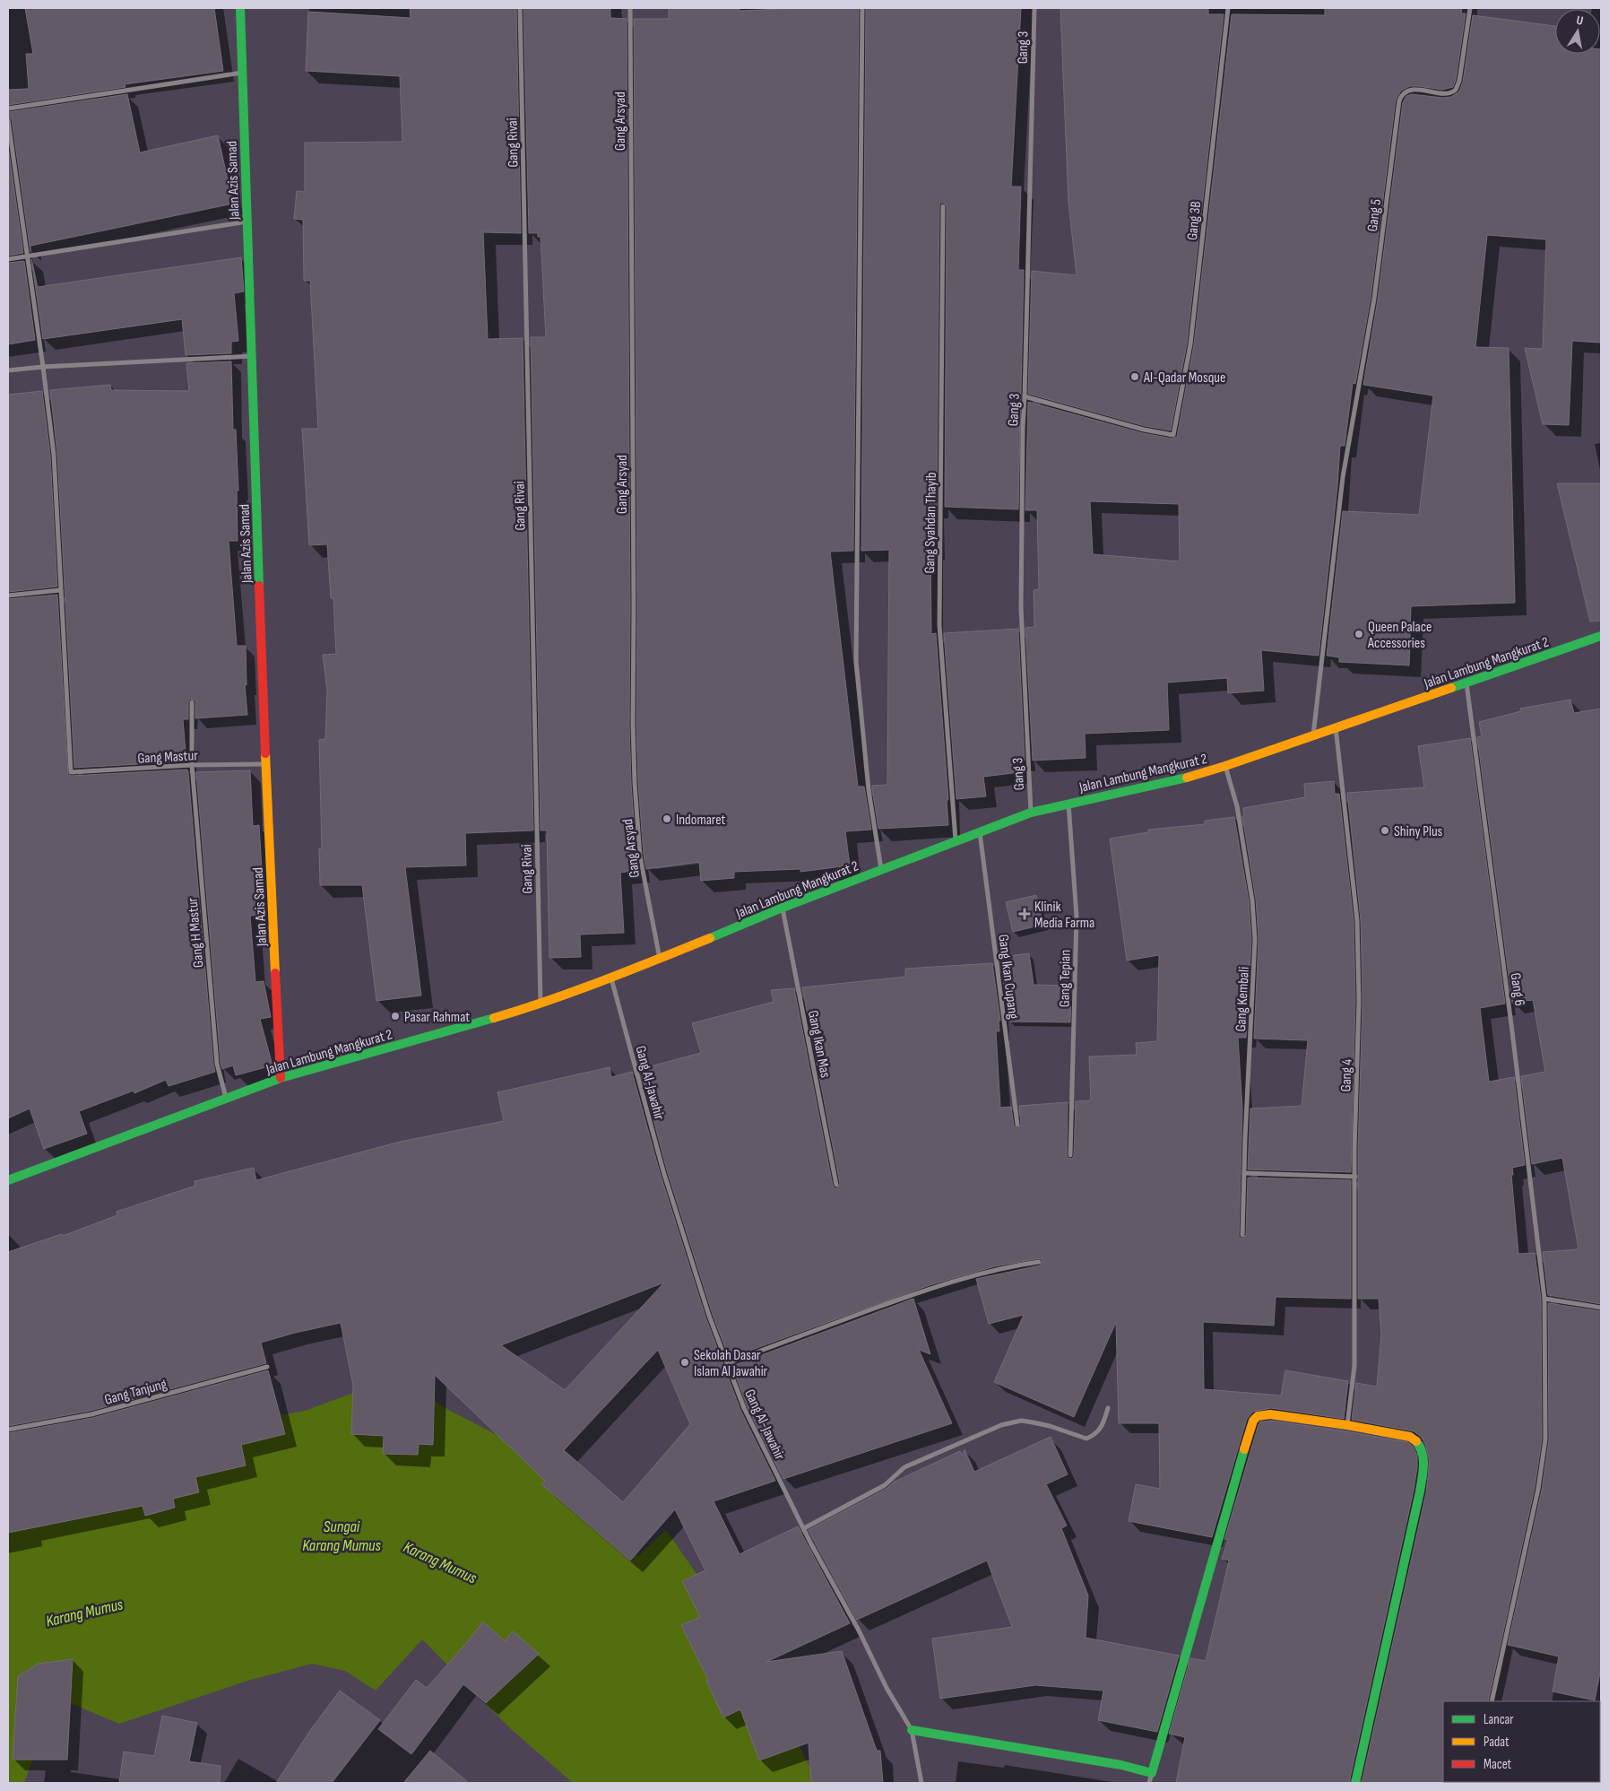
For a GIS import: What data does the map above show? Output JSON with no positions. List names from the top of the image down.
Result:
{
  "streets": {
    "street": [
      "Gang 3",
      "Gang Arsyad",
      "Gang Rivai",
      "Jalan Azis Samad",
      "Gang 5",
      "Gang 3B",
      "Gang Syahdan Thayib",
      "Jalan Lambung Mangkurat 2",
      "Gang Mastur",
      "Gang H Mastur",
      "Gang Ikan Cupang",
      "Gang Tepian",
      "Gang 6",
      "Gang Kembali",
      "Gang Ikan Mas",
      "Gang 4",
      "Gang Al-Jawahir",
      "Gang Tanjung"
    ]
  },
  "crossings": [
    ["Gang 3", "Gang 3B"],
    ["Gang 3", "Jalan Lambung Mangkurat 2"],
    ["Gang Arsyad", "Jalan Lambung Mangkurat 2"],
    ["Gang Rivai", "Jalan Lambung Mangkurat 2"],
    ["Jalan Azis Samad", "Jalan Lambung Mangkurat 2"],
    ["Jalan Azis Samad", "Gang Mastur"],
    ["Gang 5", "Jalan Lambung Mangkurat 2"],
    ["Gang Syahdan Thayib", "Jalan Lambung Mangkurat 2"],
    ["Jalan Lambung Mangkurat 2", "Gang H Mastur"],
    ["Jalan Lambung Mangkurat 2", "Gang Ikan Cupang"],
    ["Jalan Lambung Mangkurat 2", "Gang Tepian"],
    ["Jalan Lambung Mangkurat 2", "Gang 6"],
    ["Jalan Lambung Mangkurat 2", "Gang Kembali"],
    ["Jalan Lambung Mangkurat 2", "Gang Ikan Mas"],
    ["Jalan Lambung Mangkurat 2", "Gang 4"],
    ["Jalan Lambung Mangkurat 2", "Gang Al-Jawahir"],
    ["Gang Mastur", "Gang H Mastur"]
  ],
  "water": ["Sungai Karang Mumus", "Karang Mumus"],
  "places": {
    "other": [
      "Al-Qadar Mosque",
      "Queen Palace Accessories",
      "Indomaret",
      "Shiny Plus",
      "Pasar Rahmat",
      "Sekolah Dasar Islam Al Jawahir"
    ],
    "health": ["Klinik Media Farma"]
  },
  "legend": ["Lancar", "Padat", "Macet"],
  "north": "top"
}
